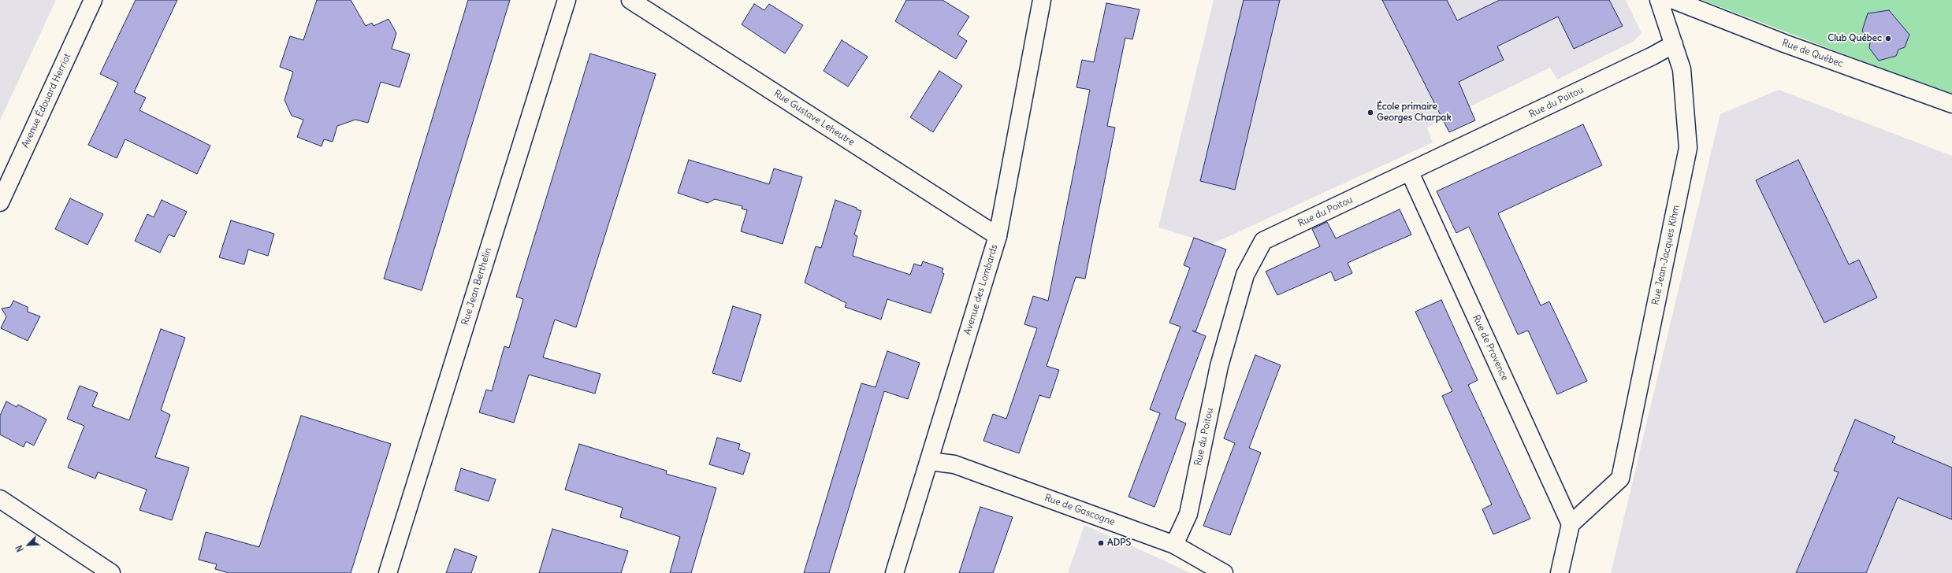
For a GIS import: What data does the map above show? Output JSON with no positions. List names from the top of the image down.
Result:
{
  "streets": {
    "street": [
      "Rue de Québec",
      "Avenue Édouard Herriot",
      "Rue du Poitou",
      "Rue Gustave Leheutre",
      "Rue Jean-Jacques Kihm",
      "Rue Jean Berthelin",
      "Avenue des Lombards",
      "Rue de Provence",
      "Rue de Gascogne"
    ]
  },
  "crossings": [
    ["Rue du Poitou", "Rue Jean-Jacques Kihm"],
    ["Rue du Poitou", "Rue de Provence"],
    ["Rue du Poitou", "Rue de Gascogne"],
    ["Rue Gustave Leheutre", "Avenue des Lombards"],
    ["Rue Jean-Jacques Kihm", "Rue de Provence"],
    ["Avenue des Lombards", "Rue de Gascogne"]
  ],
  "places": ["Club Québec", "École primaire Georges Charpak", "ADPS"],
  "north": "bottom left"
}
